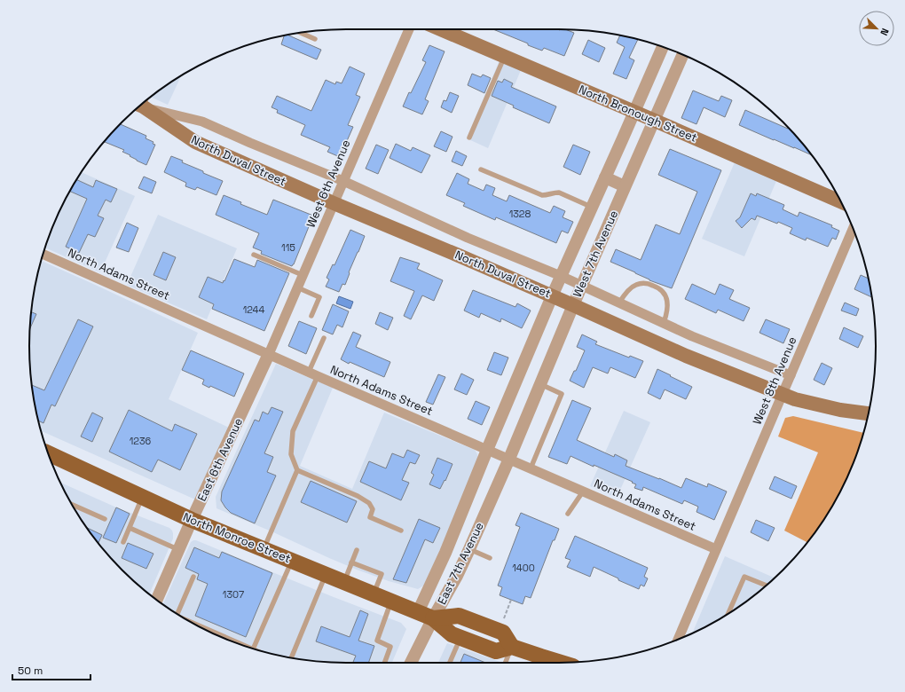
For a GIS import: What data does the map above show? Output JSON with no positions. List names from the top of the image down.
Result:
{
  "streets": {
    "main road": ["North Bronough Street", "North Duval Street", "North Monroe Street"],
    "street": [
      "West 6th Avenue",
      "West 7th Avenue",
      "North Adams Street",
      "West 8th Avenue",
      "East 6th Avenue",
      "East 7th Avenue"
    ]
  },
  "crossings": [
    ["North Bronough Street", "West 7th Avenue"],
    ["North Duval Street", "West 6th Avenue"],
    ["North Duval Street", "West 7th Avenue"],
    ["North Duval Street", "West 8th Avenue"],
    ["West 6th Avenue", "North Adams Street"],
    ["West 6th Avenue", "East 6th Avenue"],
    ["West 7th Avenue", "North Adams Street"],
    ["West 7th Avenue", "East 7th Avenue"],
    ["North Adams Street", "West 8th Avenue"],
    ["North Adams Street", "East 6th Avenue"],
    ["North Adams Street", "East 7th Avenue"],
    ["East 6th Avenue", "North Monroe Street"],
    ["North Monroe Street", "East 7th Avenue"]
  ],
  "house_numbers": [
    "1328",
    "115",
    "1244",
    "1236",
    "1400",
    "1307"
  ],
  "scale_bar": "50 m",
  "north": "bottom right"
}
